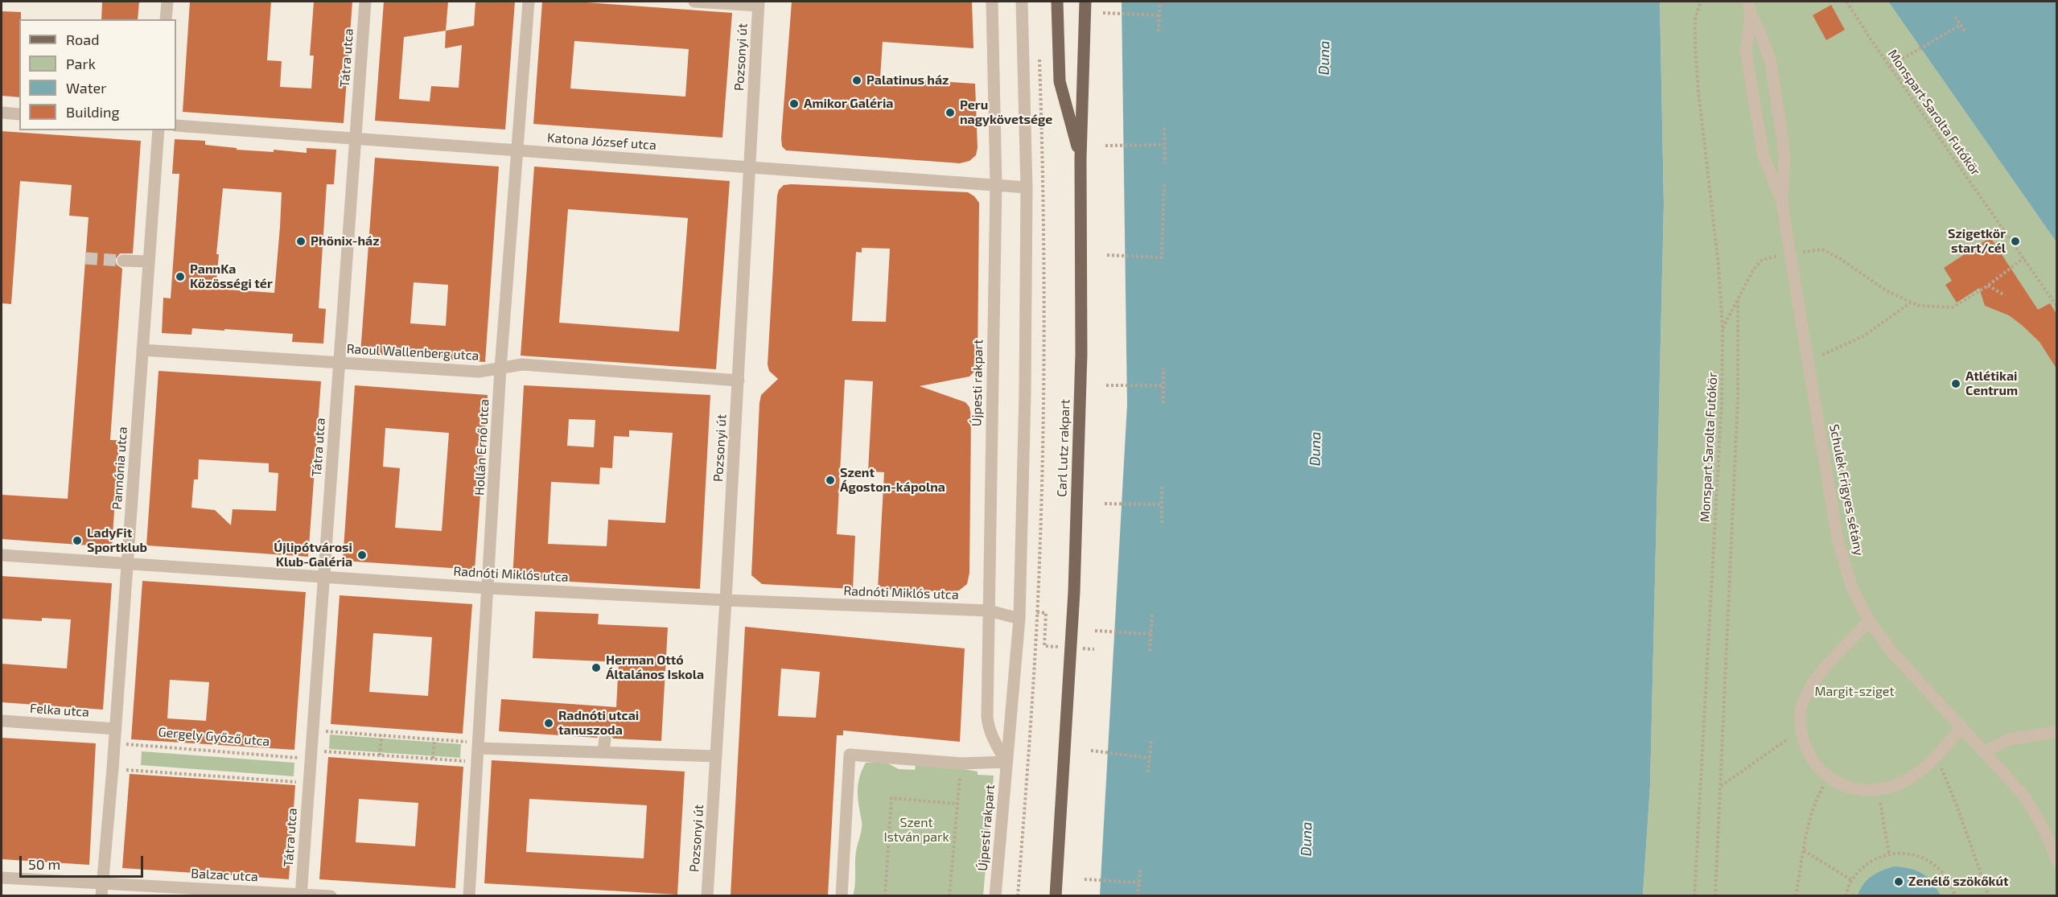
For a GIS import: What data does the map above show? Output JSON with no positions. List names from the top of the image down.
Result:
{
  "streets": {
    "main road": ["Carl Lutz rakpart"],
    "street": [
      "Pozsonyi út",
      "Tátra utca",
      "Katona József utca",
      "Raoul Wallenberg utca",
      "Újpesti rakpart",
      "Hollán Ernő utca",
      "Pannónia utca",
      "Schulek Frigyes sétány",
      "Radnóti Miklós utca",
      "Felka utca",
      "Balzac utca"
    ],
    "path": ["Monspart Sarolta Futókör", "Gergely Győző utca"]
  },
  "crossings": [
    ["Pozsonyi út", "Katona József utca"],
    ["Pozsonyi út", "Raoul Wallenberg utca"],
    ["Pozsonyi út", "Radnóti Miklós utca"],
    ["Tátra utca", "Katona József utca"],
    ["Tátra utca", "Raoul Wallenberg utca"],
    ["Tátra utca", "Radnóti Miklós utca"],
    ["Tátra utca", "Gergely Győző utca"],
    ["Tátra utca", "Balzac utca"],
    ["Katona József utca", "Újpesti rakpart"],
    ["Katona József utca", "Hollán Ernő utca"],
    ["Raoul Wallenberg utca", "Hollán Ernő utca"],
    ["Raoul Wallenberg utca", "Pannónia utca"],
    ["Újpesti rakpart", "Radnóti Miklós utca"],
    ["Hollán Ernő utca", "Radnóti Miklós utca"],
    ["Hollán Ernő utca", "Gergely Győző utca"],
    ["Pannónia utca", "Radnóti Miklós utca"],
    ["Pannónia utca", "Felka utca"],
    ["Pannónia utca", "Gergely Győző utca"],
    ["Pannónia utca", "Balzac utca"]
  ],
  "water": ["Duna"],
  "parks": ["Margit-sziget", "Szent István park"],
  "places": [
    "Palatinus ház",
    "Amikor Galéria",
    "Peru nagykövetsége",
    "Phönix-ház",
    "Szigetkör start/cél",
    "PannKa Közösségi tér",
    "Atlétikai Centrum",
    "Szent Ágoston-kápolna",
    "LadyFit Sportklub",
    "Újlipótvárosi Klub-Galéria",
    "Herman Ottó Általános Iskola",
    "Radnóti utcai tanuszoda",
    "Zenélő szökőkút"
  ],
  "legend": [
    "Road",
    "Park",
    "Water",
    "Building"
  ],
  "scale_bar": "50 m"
}
